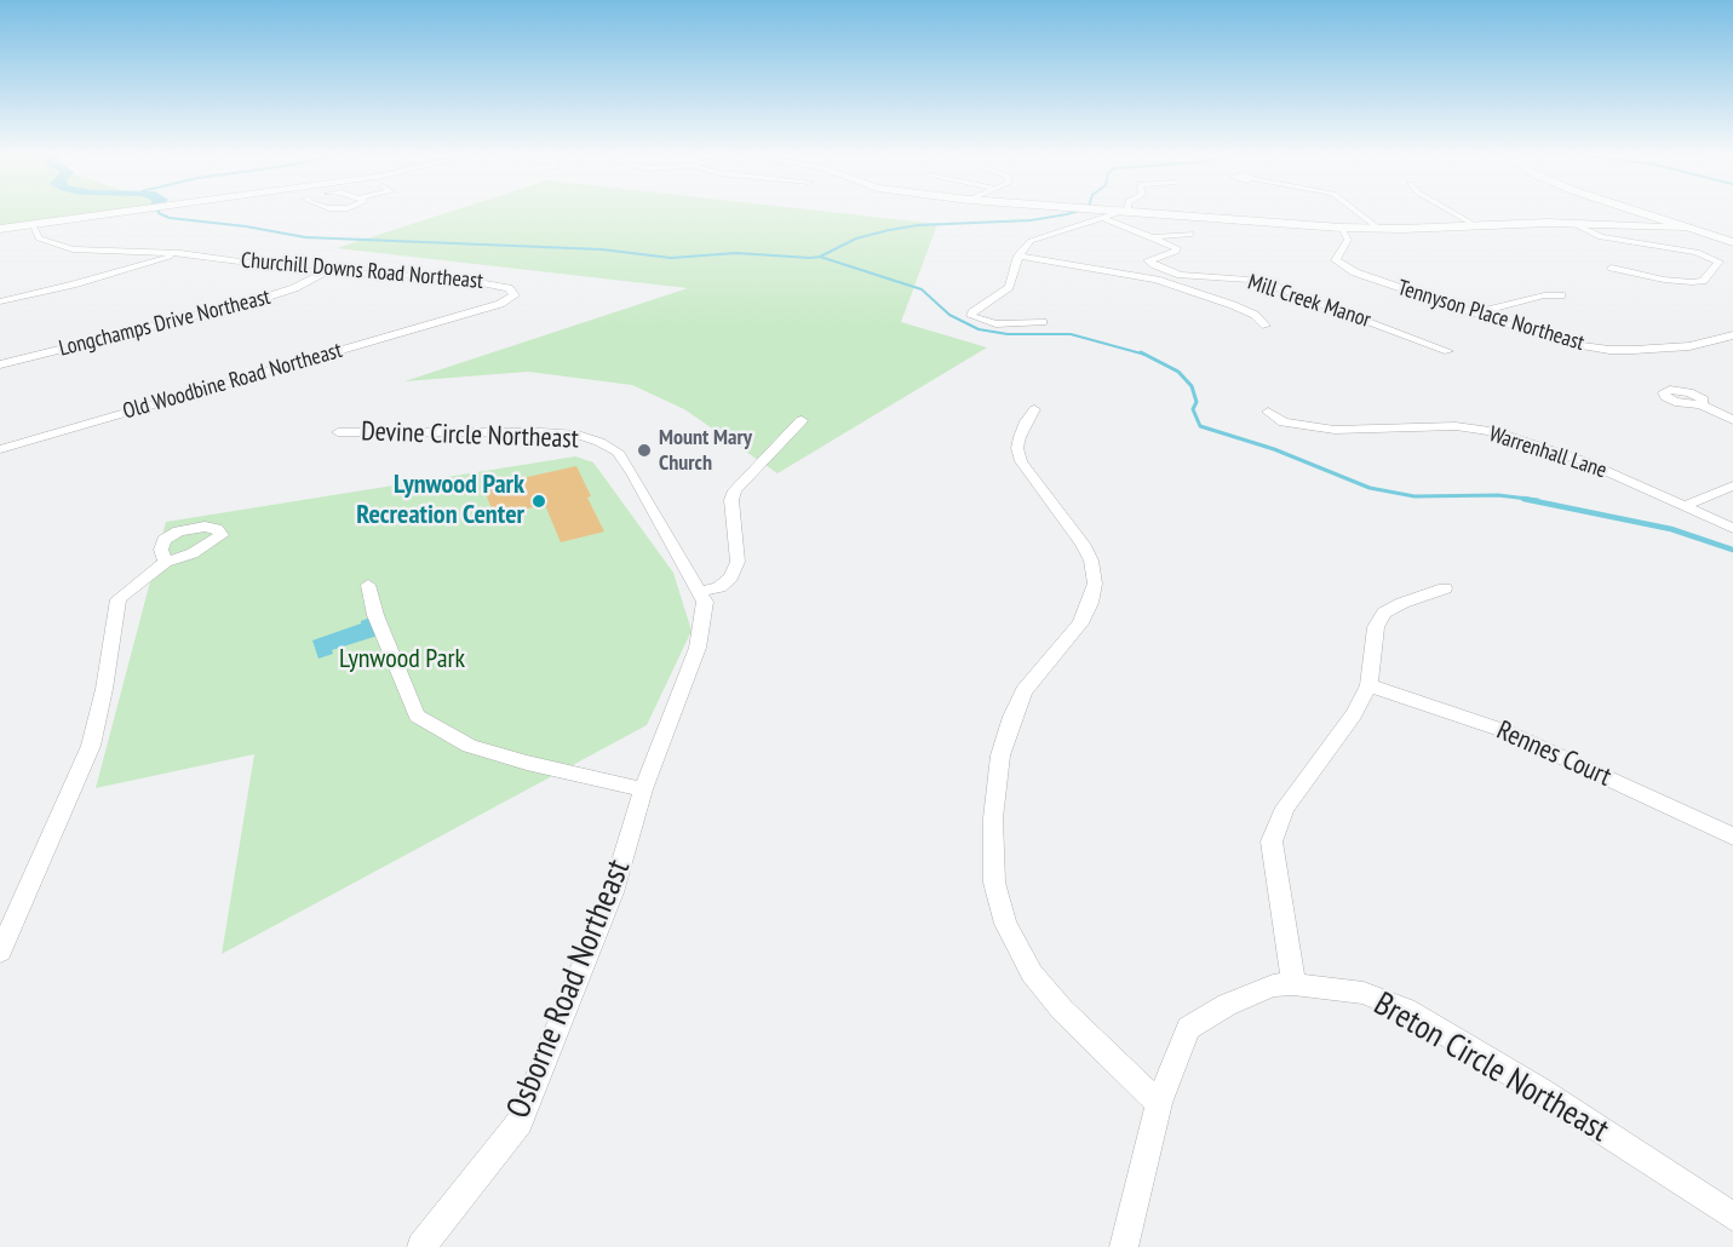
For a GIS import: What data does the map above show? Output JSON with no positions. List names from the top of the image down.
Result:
{
  "streets": {
    "street": [
      "Churchill Downs Road Northeast",
      "Mill Creek Manor",
      "Tennyson Place Northeast",
      "Longchamps Drive Northeast",
      "Old Woodbine Road Northeast",
      "Devine Circle Northeast",
      "Warrenhall Lane",
      "Rennes Court",
      "Osborne Road Northeast",
      "Breton Circle Northeast"
    ]
  },
  "crossings": [
    ["Churchill Downs Road Northeast", "Longchamps Drive Northeast"],
    ["Churchill Downs Road Northeast", "Old Woodbine Road Northeast"],
    ["Devine Circle Northeast", "Osborne Road Northeast"]
  ],
  "parks": ["Lynwood Park"],
  "places": ["Mount Mary Church", "Lynwood Park Recreation Center"]
}
